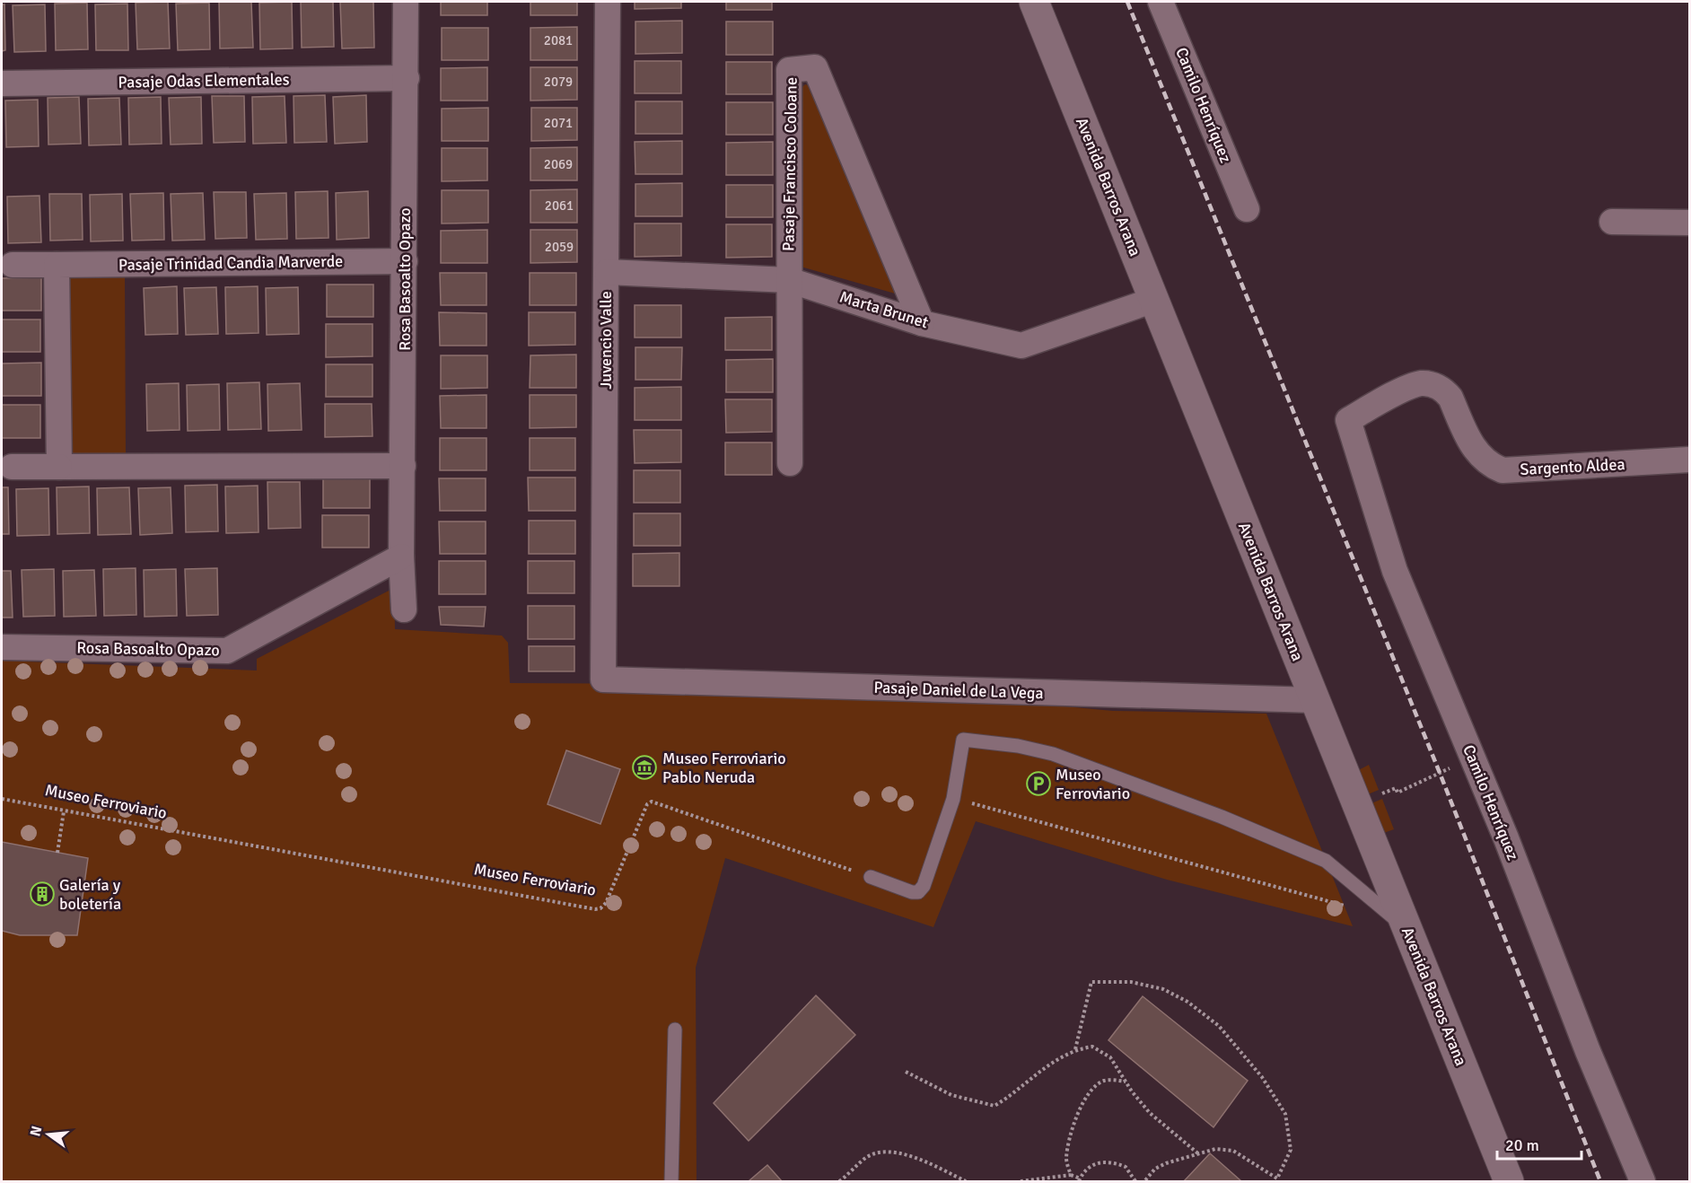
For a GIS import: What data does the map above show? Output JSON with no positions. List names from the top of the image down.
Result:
{
  "streets": {
    "main road": ["Avenida Barros Arana"],
    "street": [
      "Pasaje Odas Elementales",
      "Camilo Henríquez",
      "Pasaje Francisco Coloane",
      "Pasaje Trinidad Candia Marverde",
      "Rosa Basoalto Opazo",
      "Marta Brunet",
      "Juvencio Valle",
      "Sargento Aldea",
      "Pasaje Daniel de La Vega"
    ],
    "path": ["Museo Ferroviario"]
  },
  "crossings": [
    ["Pasaje Odas Elementales", "Rosa Basoalto Opazo"],
    ["Camilo Henríquez", "Sargento Aldea"],
    ["Pasaje Francisco Coloane", "Marta Brunet"],
    ["Avenida Barros Arana", "Marta Brunet"],
    ["Avenida Barros Arana", "Pasaje Daniel de La Vega"],
    ["Pasaje Trinidad Candia Marverde", "Rosa Basoalto Opazo"],
    ["Marta Brunet", "Juvencio Valle"],
    ["Juvencio Valle", "Pasaje Daniel de La Vega"]
  ],
  "places": {
    "museum": ["Museo Ferroviario Pablo Neruda"],
    "parking": ["Museo Ferroviario"],
    "building": ["Galería y boletería"]
  },
  "house_numbers": [
    "2081",
    "2079",
    "2071",
    "2069",
    "2061",
    "2059"
  ],
  "scale_bar": "20 m",
  "north": "left"
}
